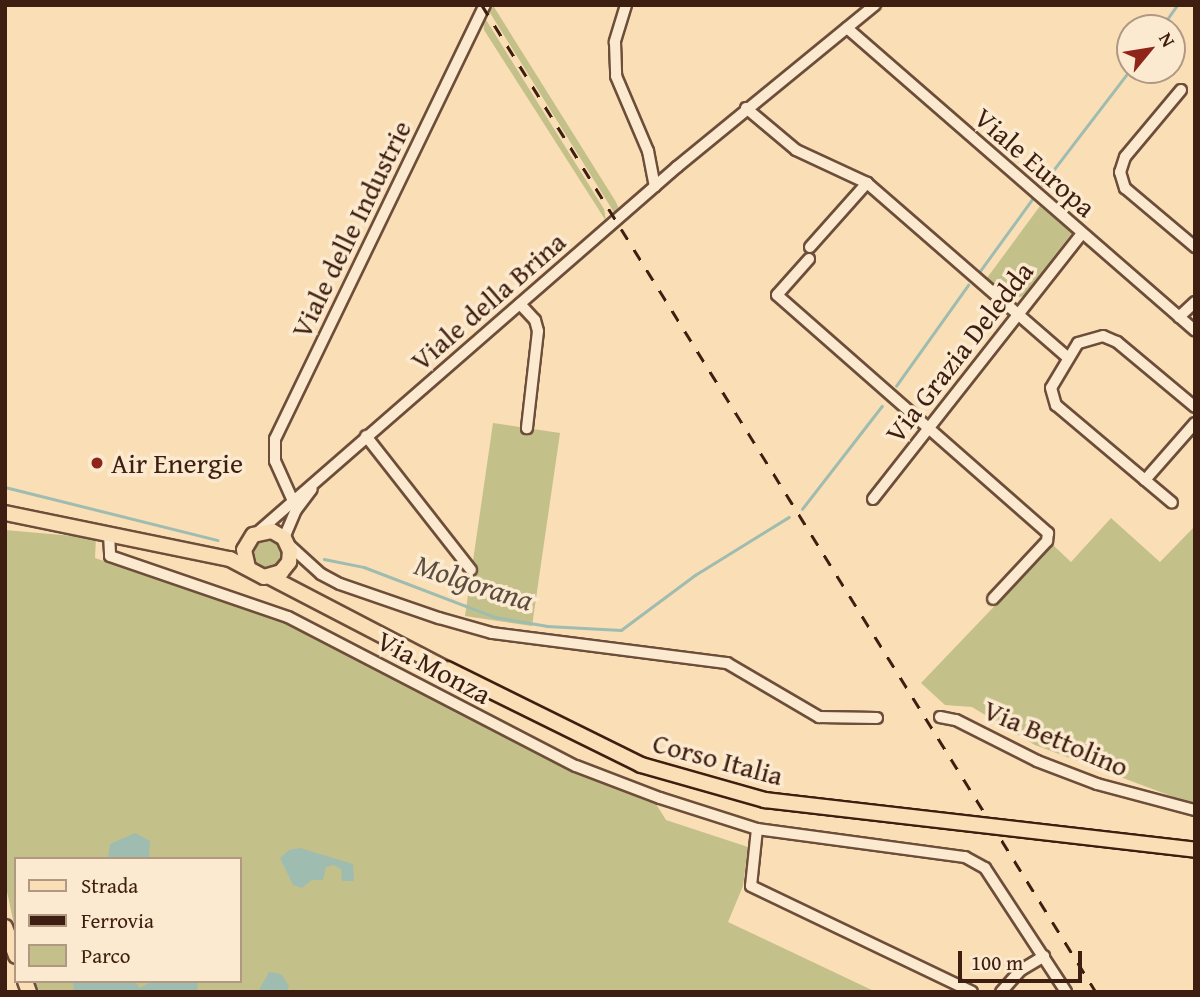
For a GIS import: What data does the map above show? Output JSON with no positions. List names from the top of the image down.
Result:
{
  "streets": {
    "main road": ["Corso Italia"],
    "street": [
      "Viale Europa",
      "Viale delle Industrie",
      "Viale della Brina",
      "Via Grazia Deledda",
      "Via Monza",
      "Via Bettolino"
    ]
  },
  "crossings": [
    ["Viale Europa", "Via Grazia Deledda"],
    ["Viale delle Industrie", "Viale della Brina"],
    ["Viale della Brina", "Corso Italia"]
  ],
  "water": ["Molgorana"],
  "places": ["Air Energie"],
  "legend": ["Strada", "Ferrovia", "Parco"],
  "scale_bar": "100 m",
  "north": "top right"
}
